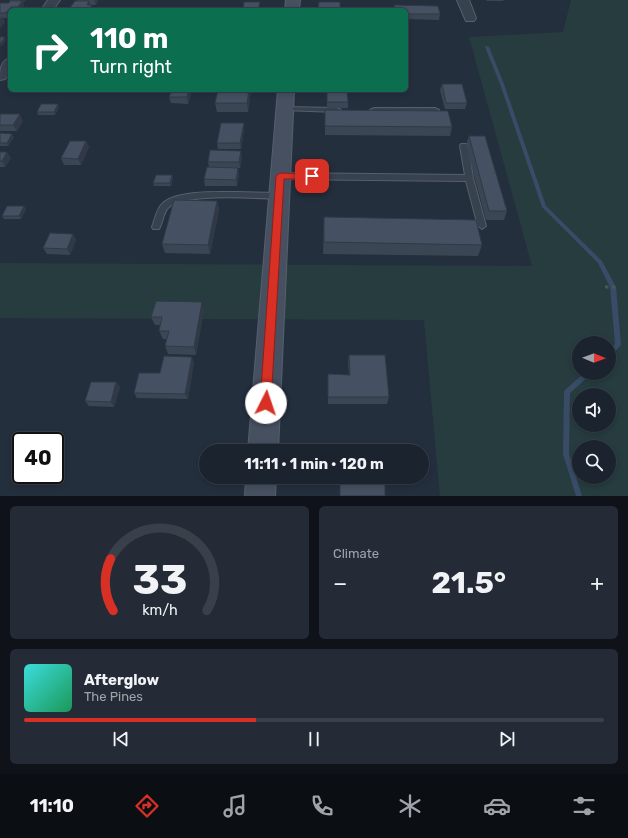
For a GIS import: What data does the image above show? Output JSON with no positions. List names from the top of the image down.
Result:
{
  "north": "right",
  "page": {
    "turn": ["110 m", "Turn right"],
    "limit": "40",
    "trip": "11:11 · 1 min · 120 m",
    "tile": "Climate",
    "heat": ["−", "21.5°", "+"],
    "song": ["Afterglow", "The Pines"],
    "tabs": "11:10",
    "gauge": ["33", "km/h"]
  }
}
